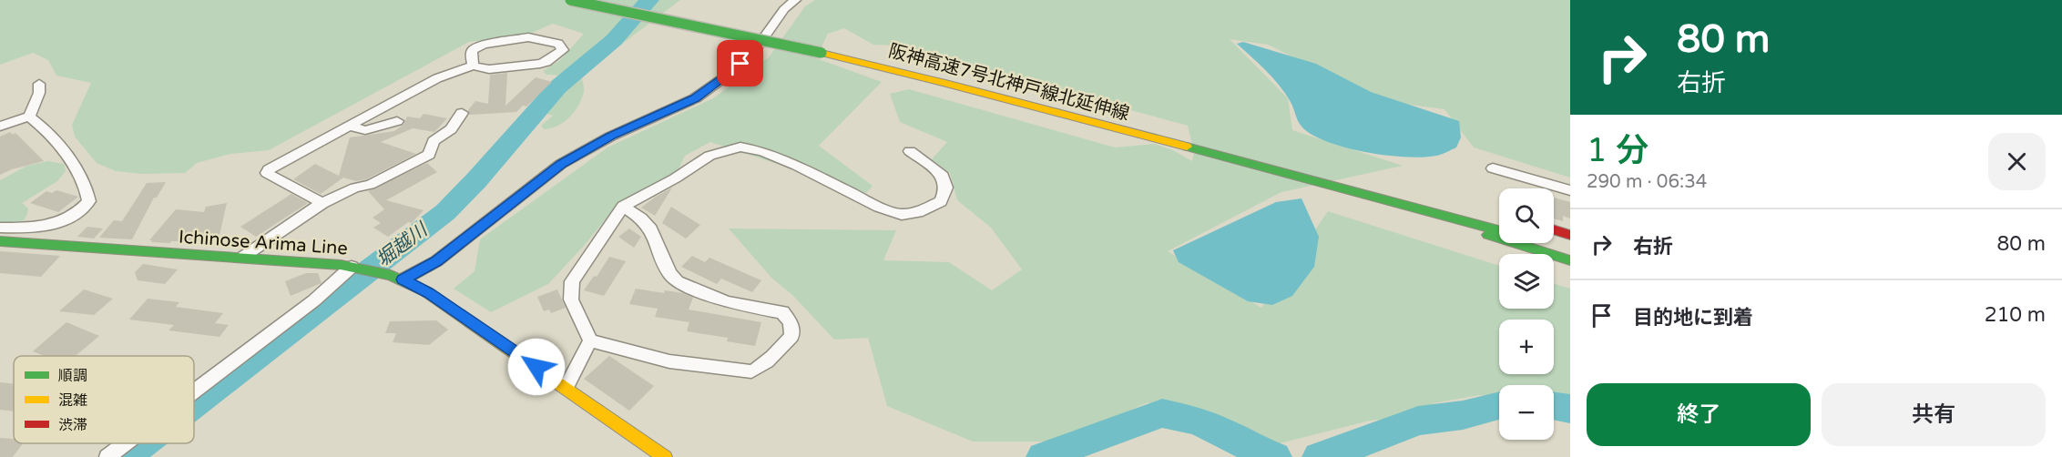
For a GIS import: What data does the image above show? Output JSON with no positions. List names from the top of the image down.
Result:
{
  "streets": {
    "main road": ["阪神高速7号北神戸線北延伸線", "Ichinose Arima Line"]
  },
  "water": ["堀越川"],
  "legend": ["順調", "混雑", "渋滞"],
  "page": {
    "turn": ["80 m", "右折"],
    "heading": ["1 分", "290 m · 06:34"],
    "map_buttons": ["+", "−"],
    "list": [
      {
        "name": "右折",
        "value": "80 m"
      },
      {
        "name": "目的地に到着",
        "value": "210 m"
      }
    ],
    "buttons": ["終了", "共有"]
  }
}
